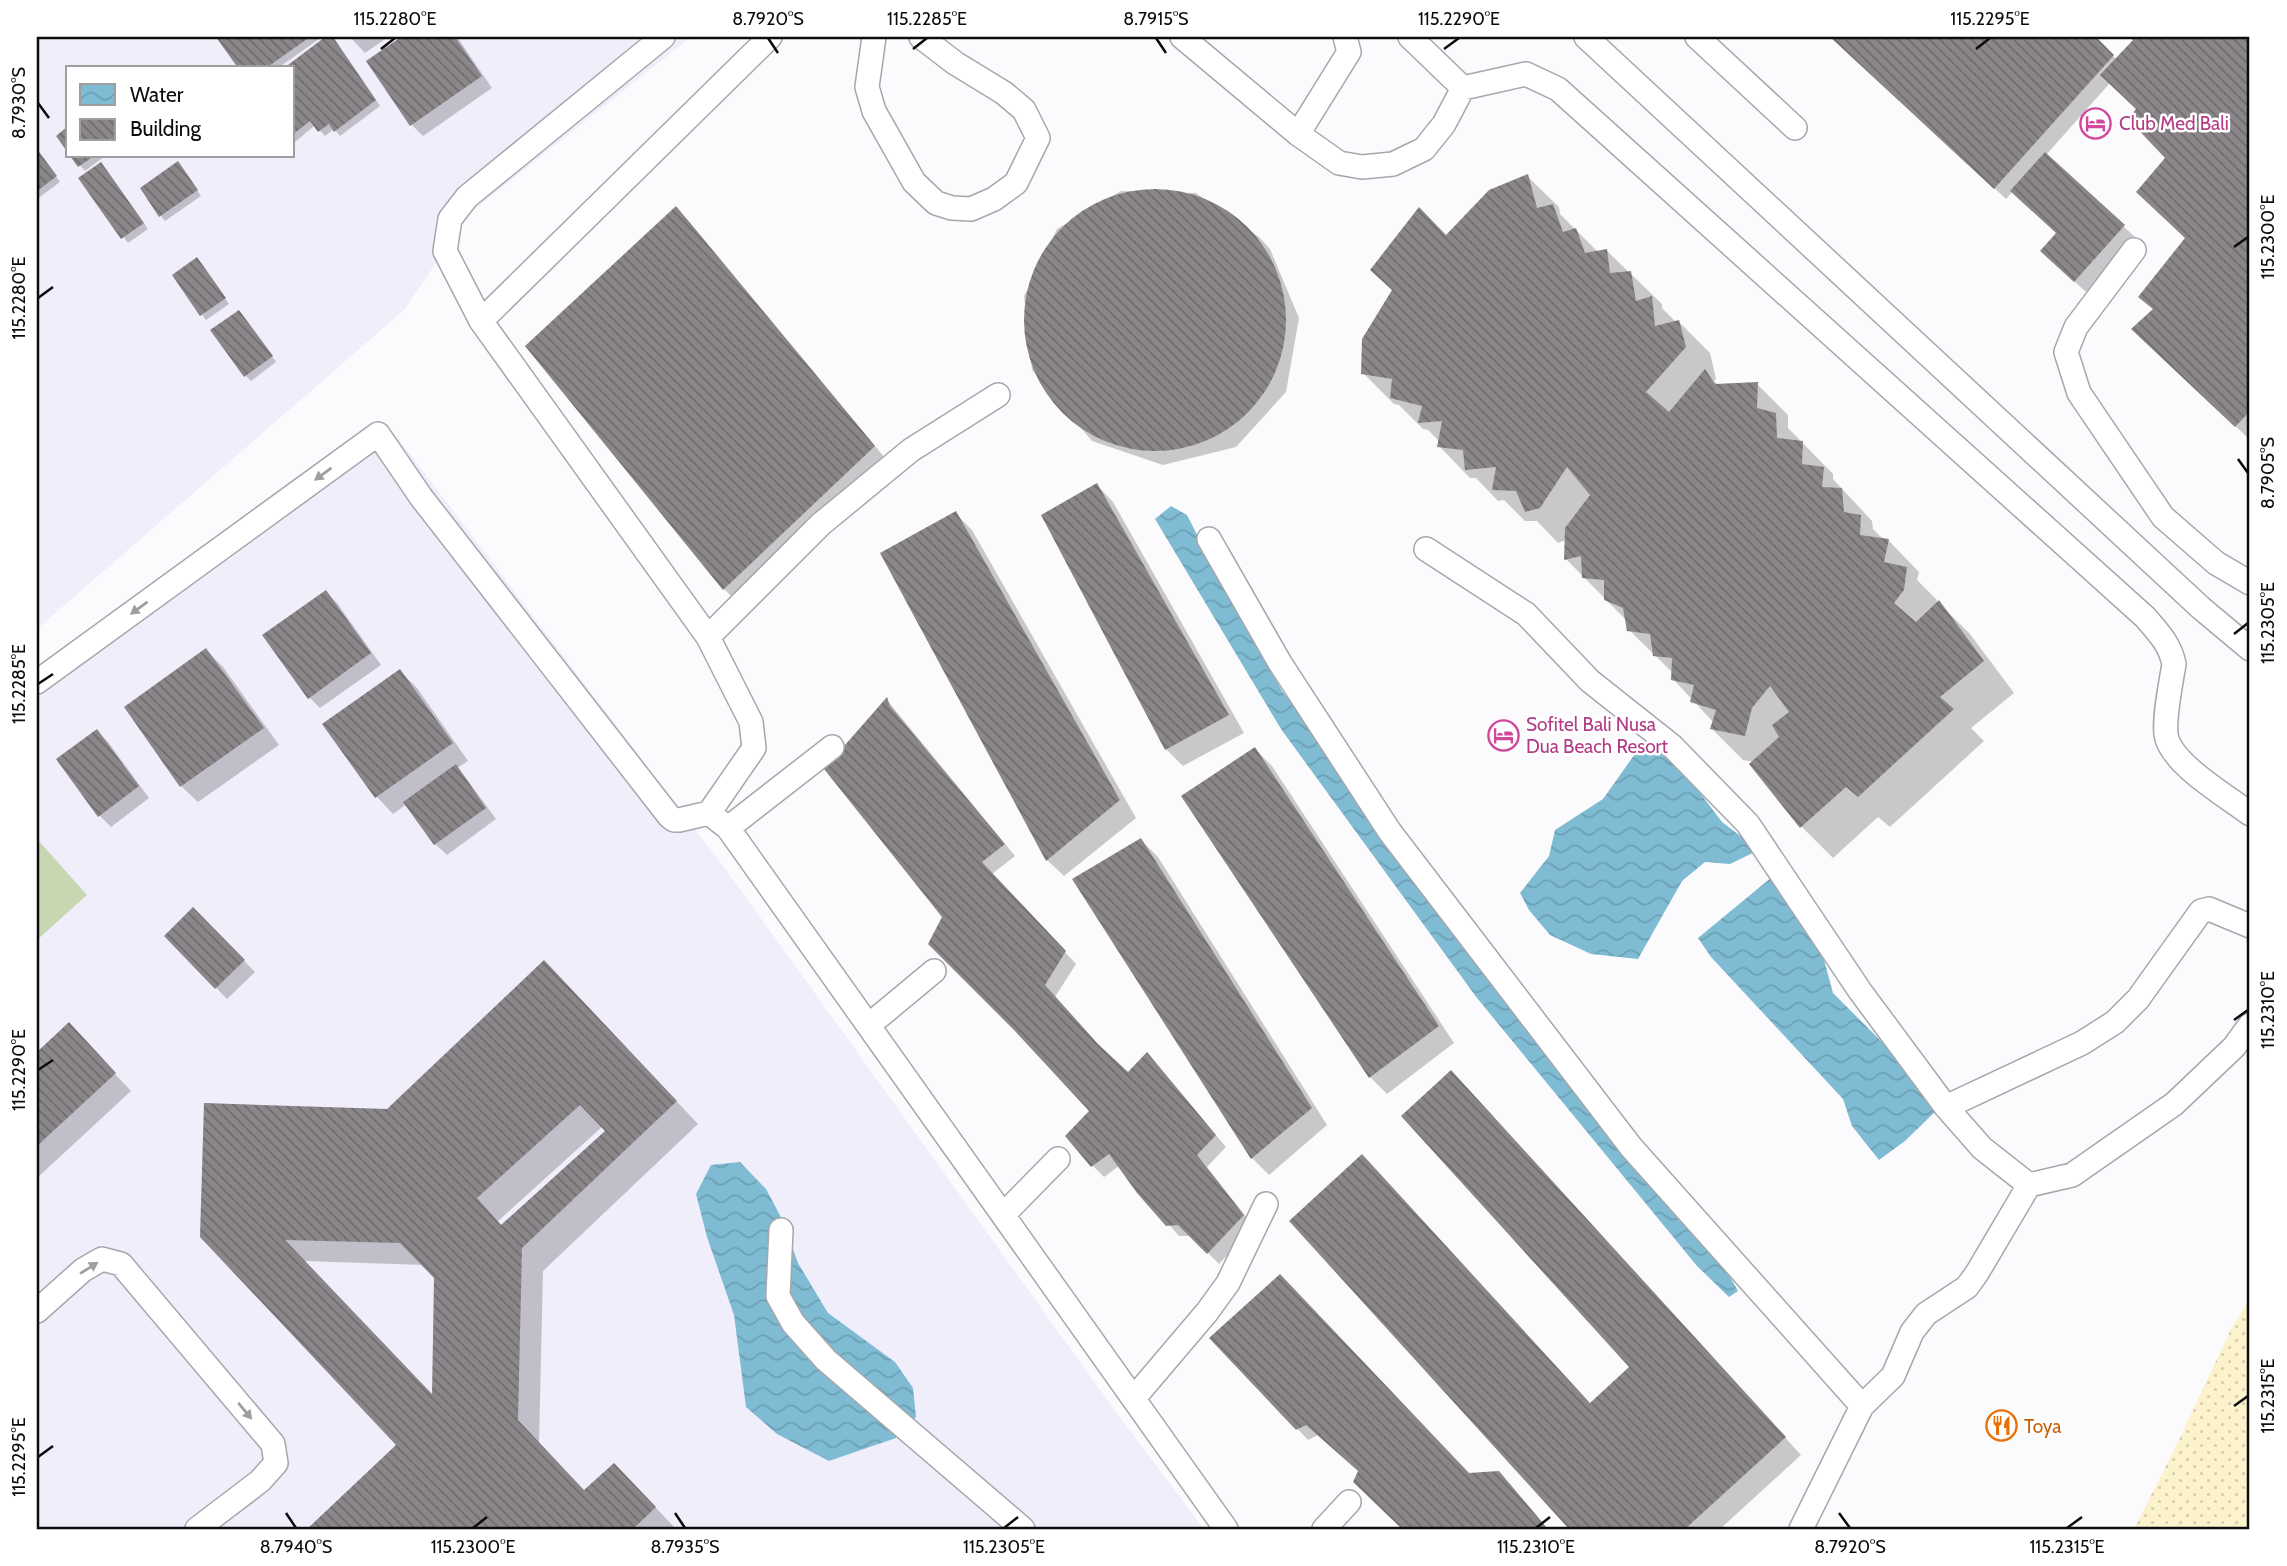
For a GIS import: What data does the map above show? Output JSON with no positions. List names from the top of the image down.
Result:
{
  "places": {
    "hotel": ["Club Med Bali", "Sofitel Bali Nusa Dua Beach Resort"],
    "restaurant": ["Toya"]
  },
  "legend": ["Water", "Building"],
  "coordinates": [
    "115.2280°E",
    "8.7920°S",
    "115.2285°E",
    "8.7915°S",
    "115.2290°E",
    "115.2295°E",
    "8.7930°S",
    "115.2300°E",
    "8.7905°S",
    "115.2305°E",
    "115.2310°E",
    "115.2315°E",
    "8.7940°S",
    "8.7935°S"
  ]
}
